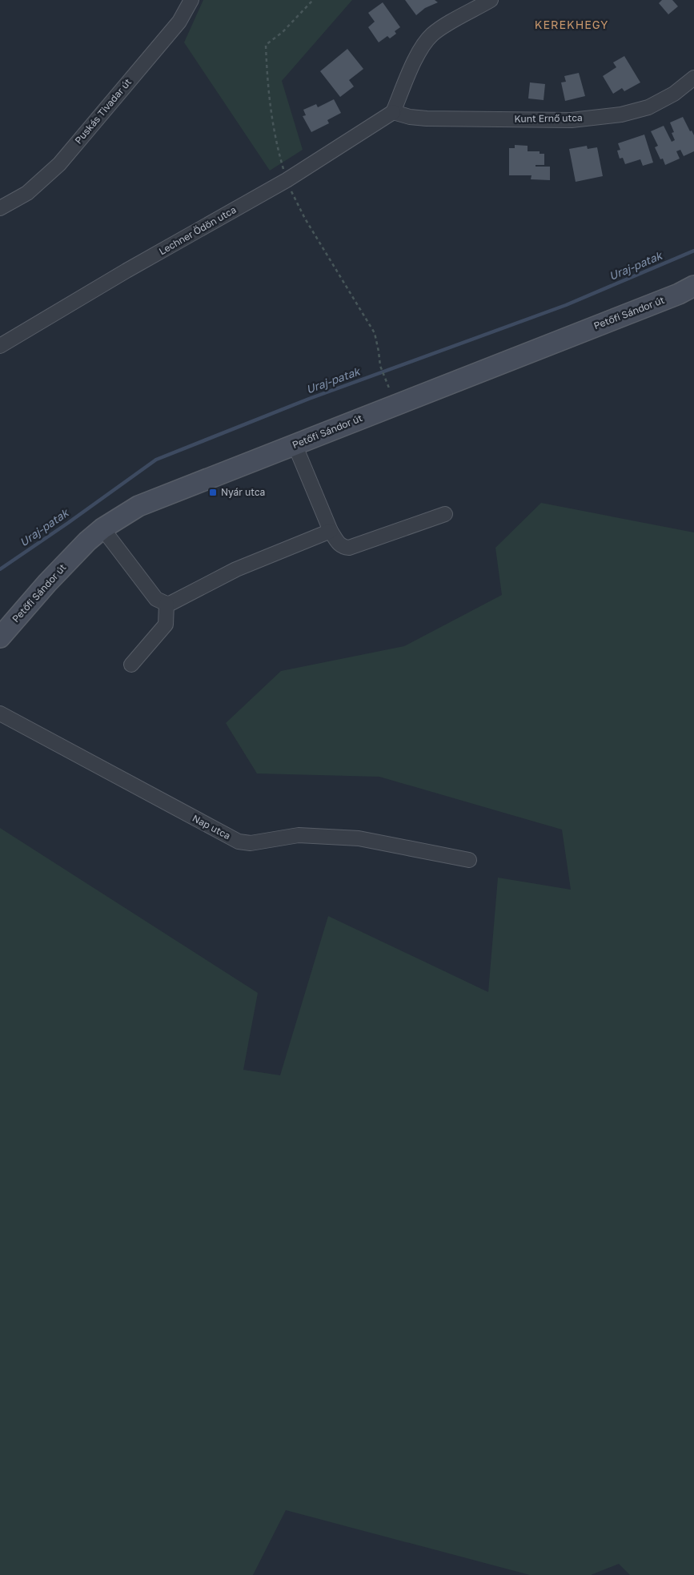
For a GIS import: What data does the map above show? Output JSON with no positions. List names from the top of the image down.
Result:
{
  "streets": {
    "street": [
      "Puskás Tivadar út",
      "Kunt Ernő utca",
      "Lechner Ödön utca",
      "Petőfi Sándor út",
      "Nap utca"
    ]
  },
  "crossings": [
    ["Kunt Ernő utca", "Lechner Ödön utca"]
  ],
  "districts": ["KEREKHEGY"],
  "water": ["Uraj-patak"],
  "places": {
    "transit": ["Nyár utca"]
  }
}
